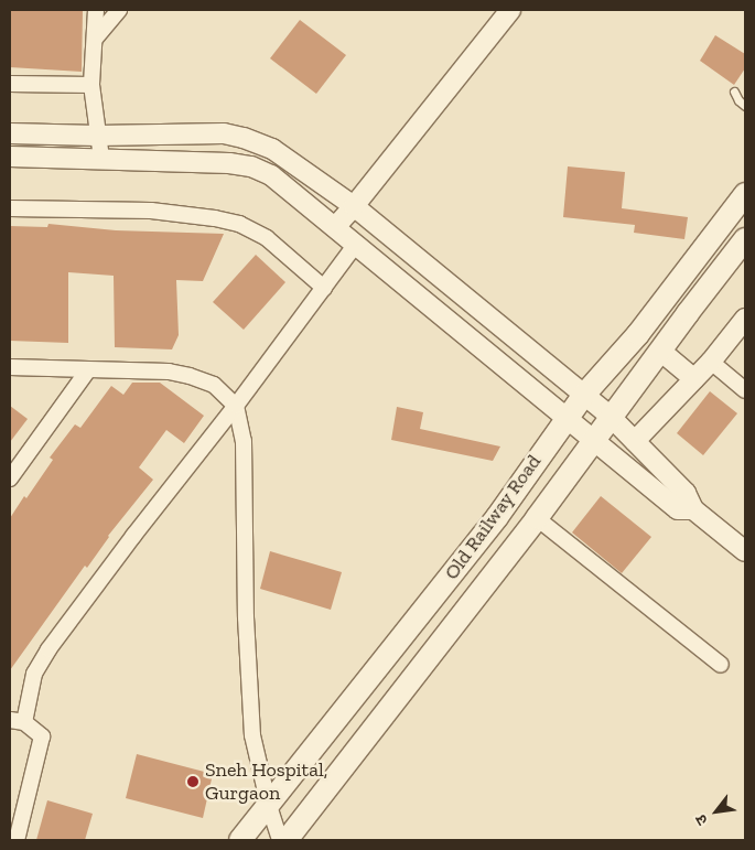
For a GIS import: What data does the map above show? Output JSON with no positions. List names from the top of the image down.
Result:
{
  "streets": {
    "main road": ["Old Railway Road"]
  },
  "places": ["Sneh Hospital, Gurgaon"],
  "north": "bottom left"
}
